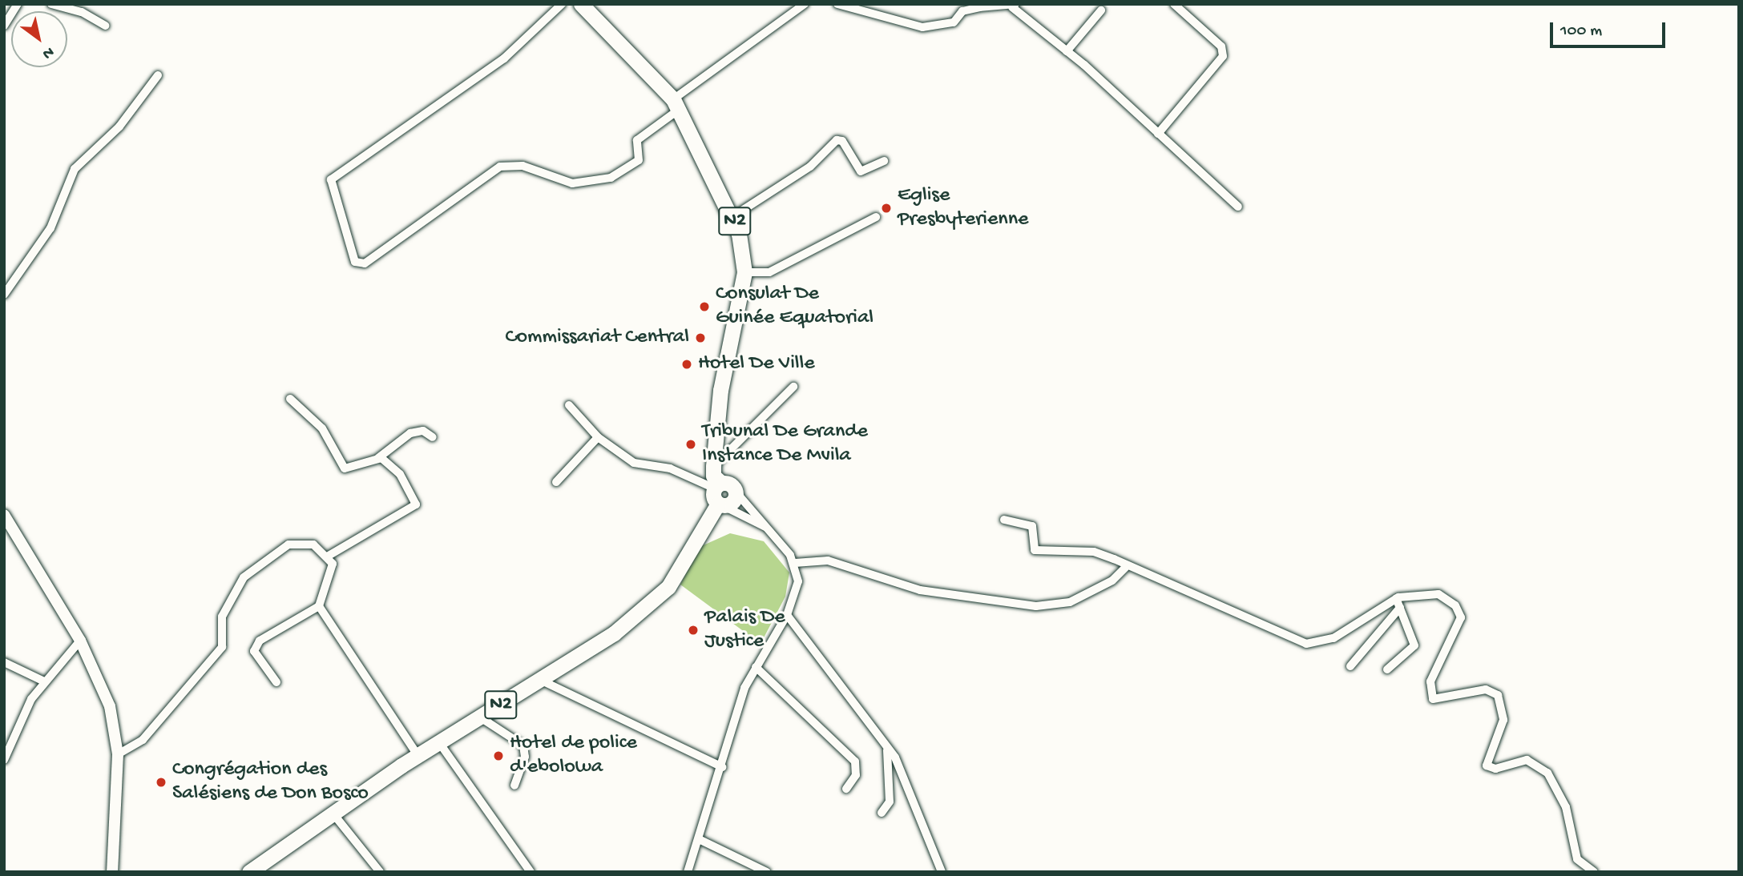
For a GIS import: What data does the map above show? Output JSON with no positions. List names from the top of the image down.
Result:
{
  "streets": {
    "highway": ["N2"]
  },
  "places": [
    "Eglise Presbyterienne",
    "Consulat De Guinée Equatorial",
    "Commissariat Central",
    "Hotel De Ville",
    "Tribunal De Grande Instance De Mvila",
    "Palais De Justice",
    "Hotel de police d'ebolowa",
    "Congrégation des Salésiens de Don Bosco"
  ],
  "scale_bar": "100 m",
  "north": "bottom right"
}
